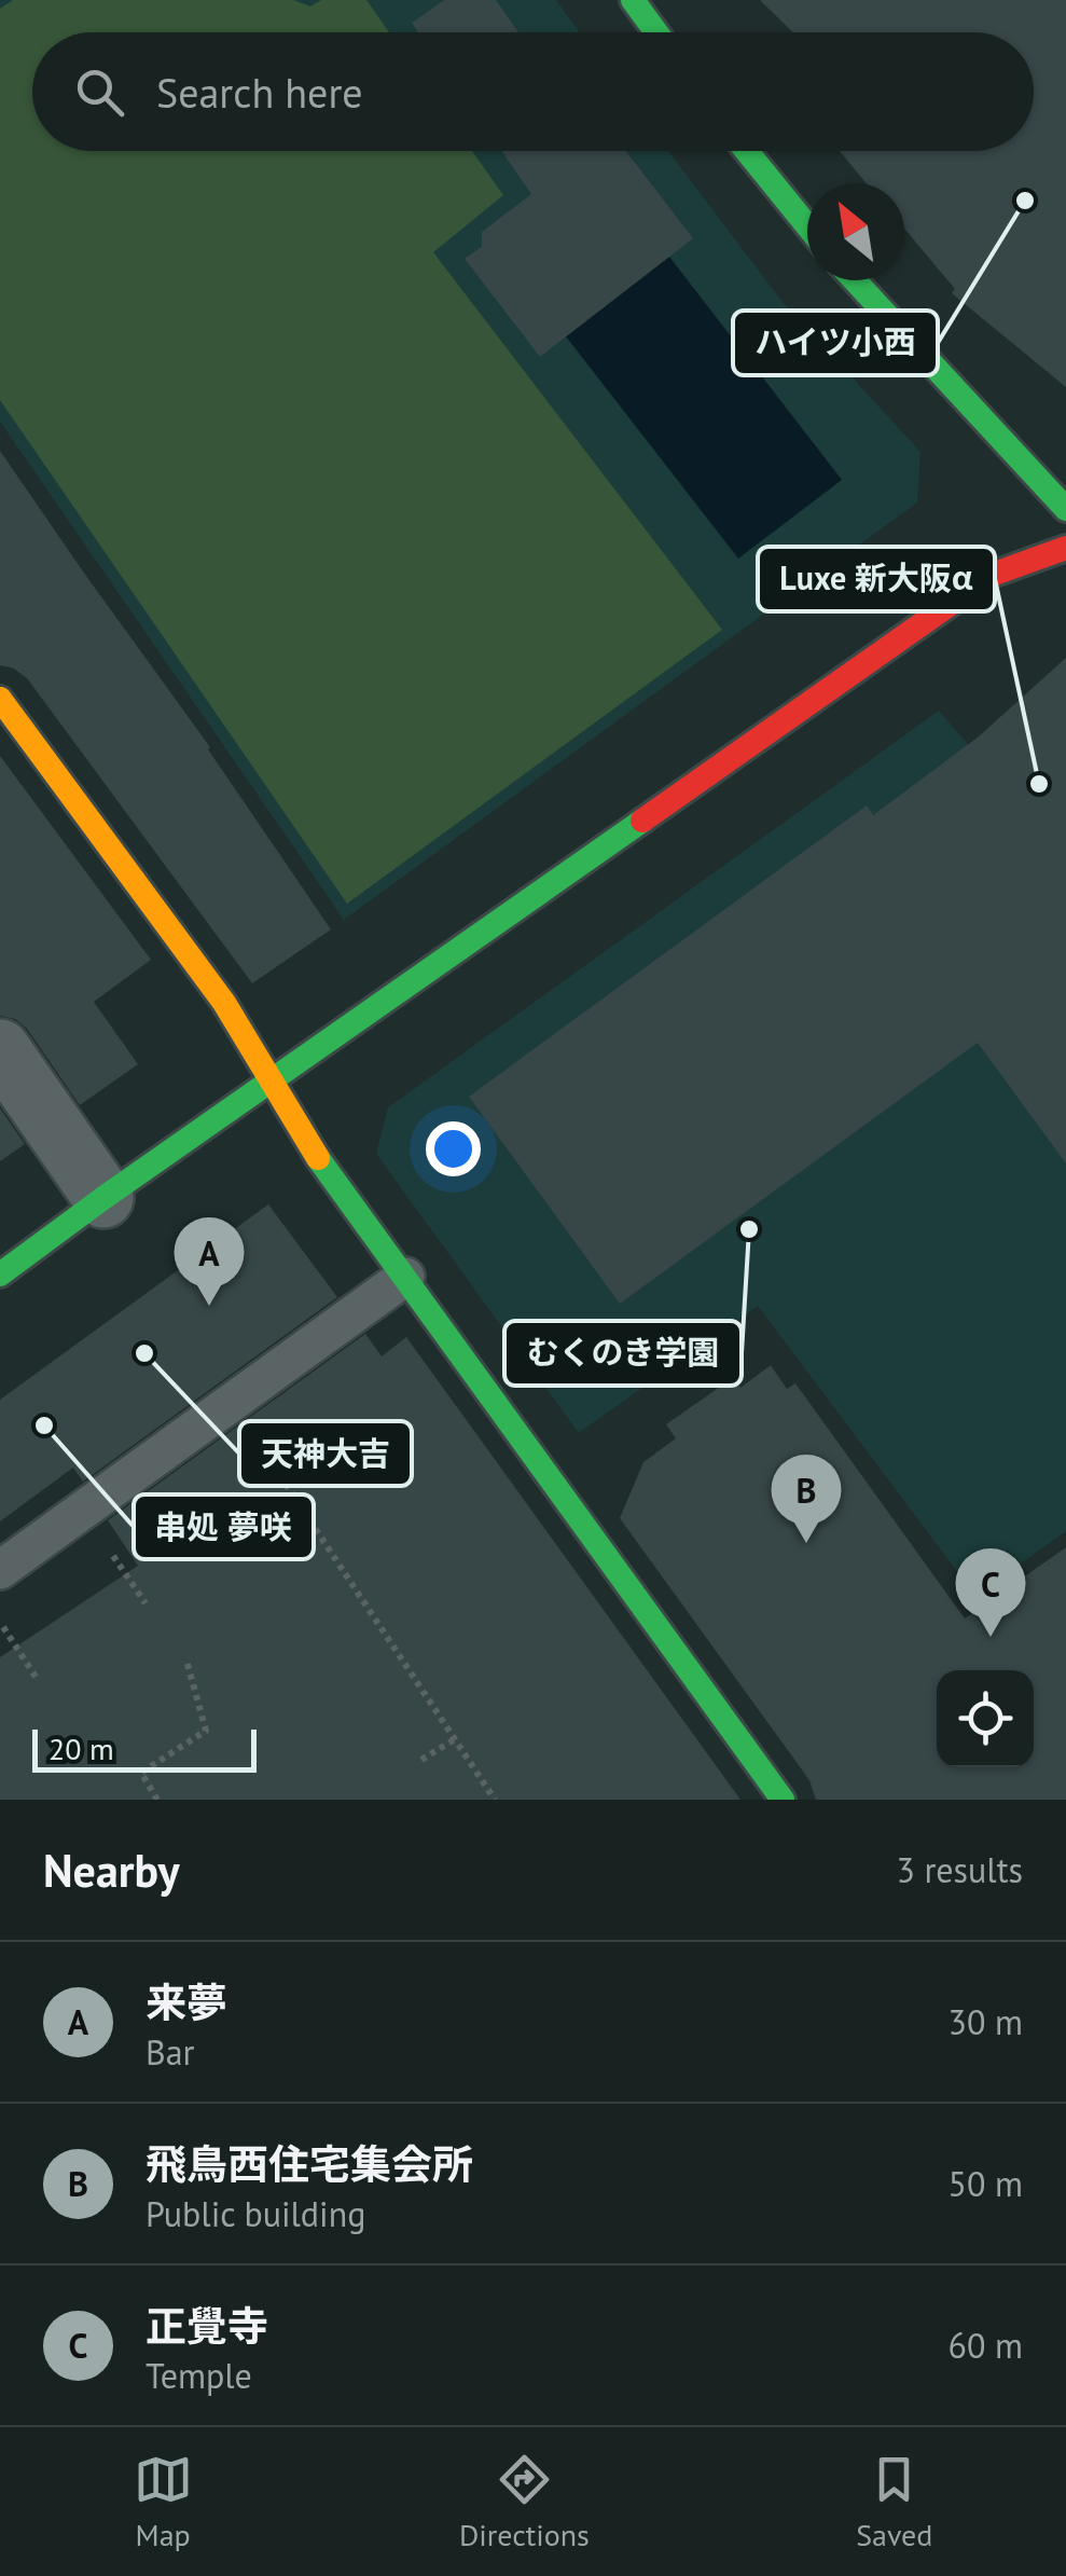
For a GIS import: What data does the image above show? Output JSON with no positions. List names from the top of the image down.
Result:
{
  "places": [
    "ハイツ小西",
    "Luxe 新大阪α",
    "むくのき学園",
    "天神大吉",
    "串処 夢咲"
  ],
  "scale_bar": "20 m",
  "north": "top left",
  "page": {
    "search": "Search here",
    "pins": ["A", "B", "C"],
    "scale": "20 m",
    "heading": ["Nearby", "3 results"],
    "list": [
      {
        "mark": "A",
        "name": "来夢",
        "note": "Bar",
        "value": "30 m"
      },
      {
        "mark": "B",
        "name": "飛鳥西住宅集会所",
        "note": "Public building",
        "value": "50 m"
      },
      {
        "mark": "C",
        "name": "正覺寺",
        "note": "Temple",
        "value": "60 m"
      }
    ],
    "nav": ["Map", "Directions", "Saved"]
  }
}
